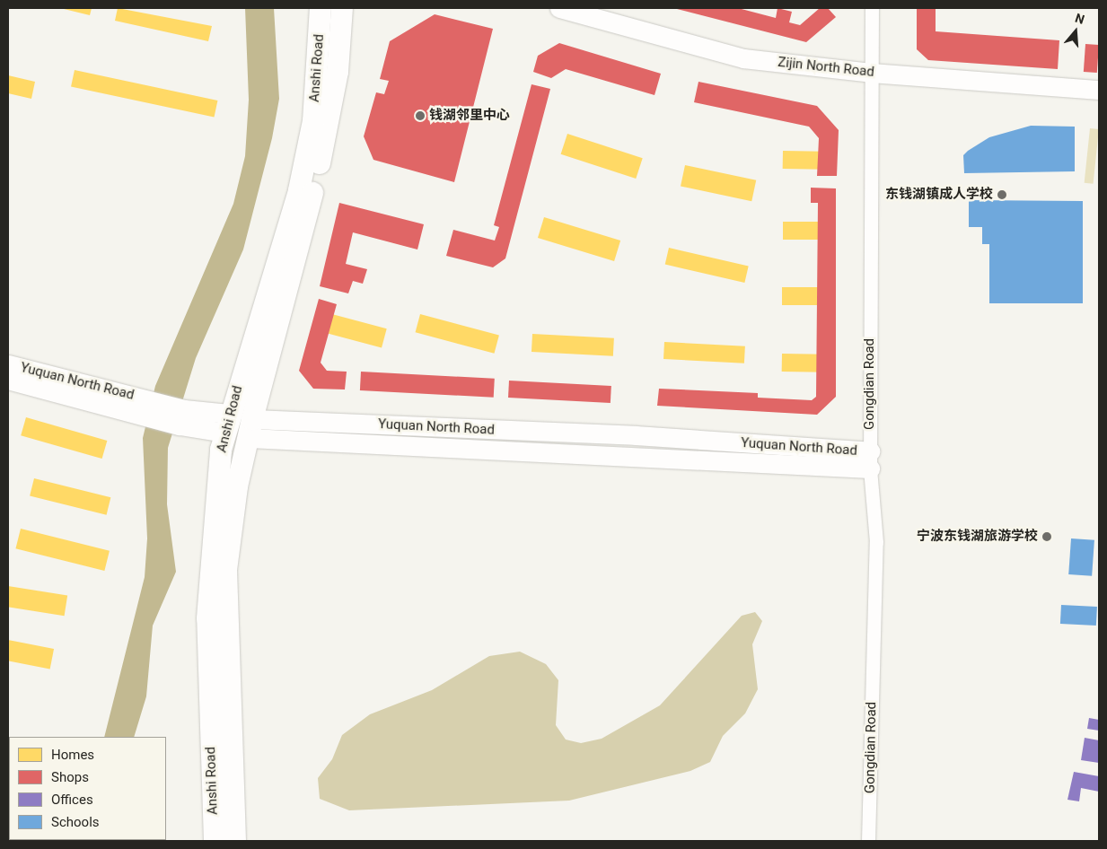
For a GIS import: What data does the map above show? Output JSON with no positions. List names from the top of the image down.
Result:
{
  "streets": {
    "main road": ["Anshi Road", "Yuquan North Road"],
    "street": ["Zijin North Road", "Gongdian Road"]
  },
  "crossings": [
    ["Zijin North Road", "Gongdian Road"],
    ["Anshi Road", "Yuquan North Road"],
    ["Yuquan North Road", "Gongdian Road"]
  ],
  "places": ["钱湖邻里中心", "东钱湖镇成人学校", "宁波东钱湖旅游学校"],
  "legend": [
    "Homes",
    "Shops",
    "Offices",
    "Schools"
  ],
  "north": "top"
}
